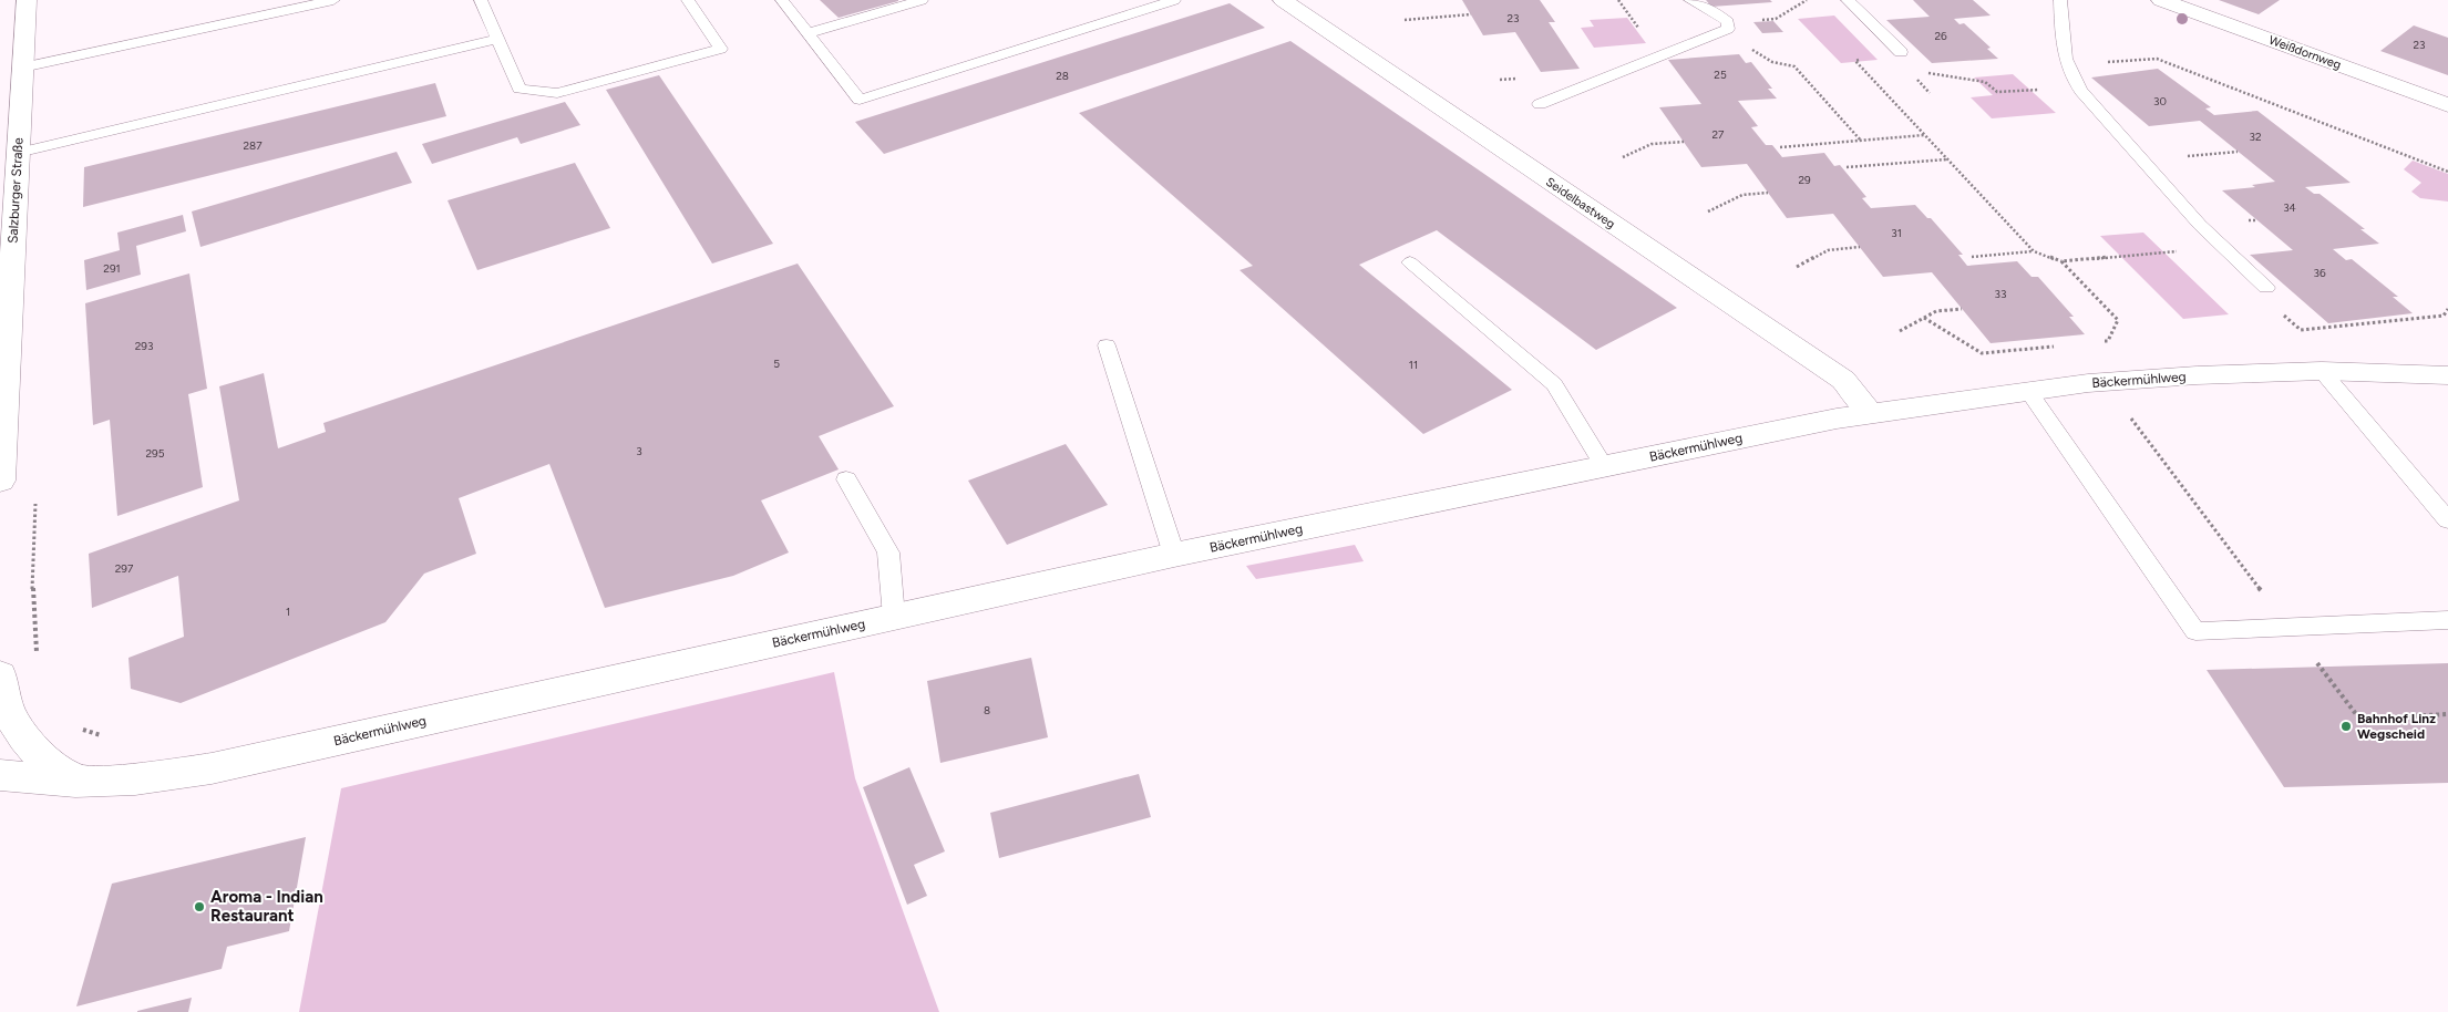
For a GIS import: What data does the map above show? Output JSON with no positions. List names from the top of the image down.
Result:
{
  "streets": {
    "street": [
      "Weißdornweg",
      "Salzburger Straße",
      "Seidelbastweg",
      "Bäckermühlweg"
    ]
  },
  "crossings": [
    ["Seidelbastweg", "Bäckermühlweg"]
  ],
  "places": ["Bahnhof Linz Wegscheid", "Aroma - Indian Restaurant"],
  "house_numbers": [
    "23",
    "26",
    "23",
    "25",
    "28",
    "30",
    "27",
    "32",
    "287",
    "29",
    "34",
    "31",
    "291",
    "36",
    "33",
    "293",
    "5",
    "11",
    "3",
    "295",
    "297",
    "1",
    "8"
  ]
}
